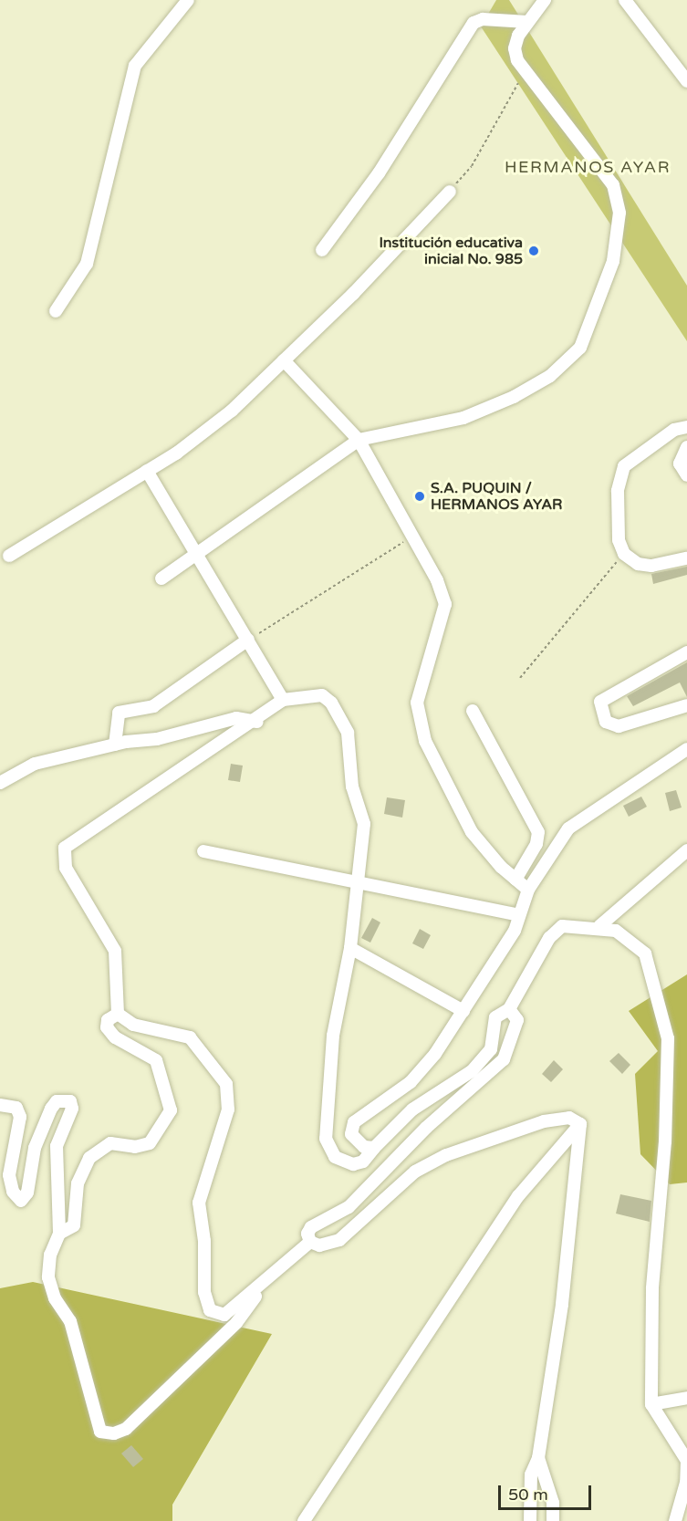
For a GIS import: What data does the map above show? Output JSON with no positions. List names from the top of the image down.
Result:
{
  "districts": ["HERMANOS AYAR"],
  "places": ["Institución educativa inicial No. 985", "S.A. PUQUIN / HERMANOS AYAR"],
  "scale_bar": "50 m"
}
